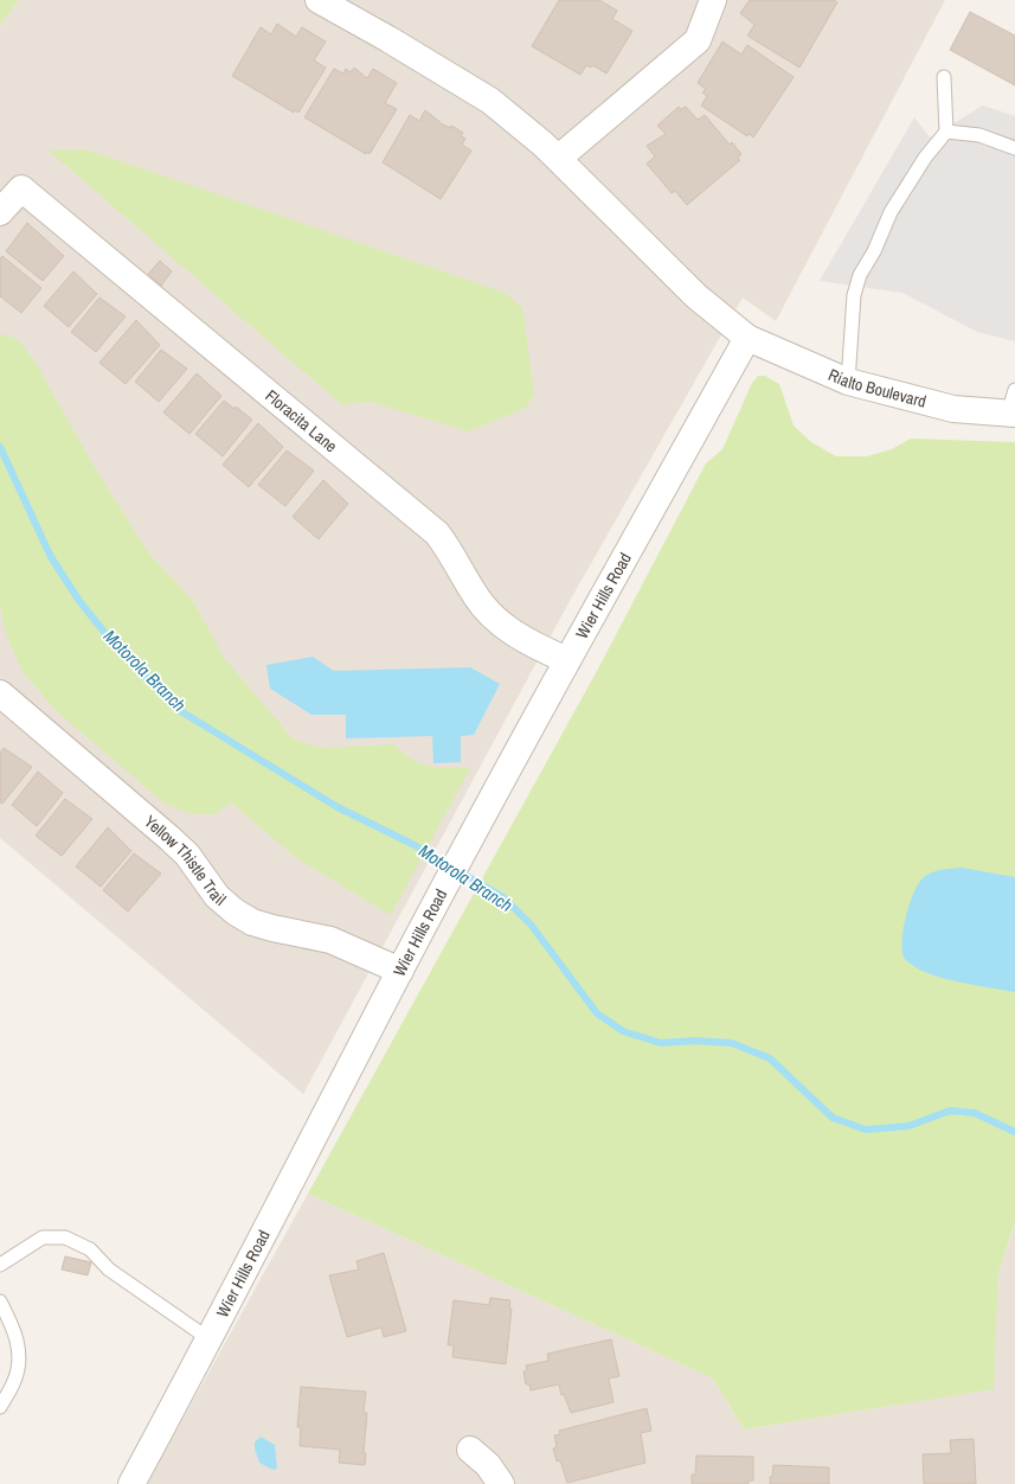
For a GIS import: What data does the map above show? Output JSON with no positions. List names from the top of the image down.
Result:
{
  "streets": {
    "street": [
      "Rialto Boulevard",
      "Floracita Lane",
      "Wier Hills Road",
      "Yellow Thistle Trail"
    ]
  },
  "crossings": [
    ["Rialto Boulevard", "Wier Hills Road"],
    ["Floracita Lane", "Wier Hills Road"],
    ["Wier Hills Road", "Yellow Thistle Trail"]
  ],
  "water": ["Motorola Branch"]
}
